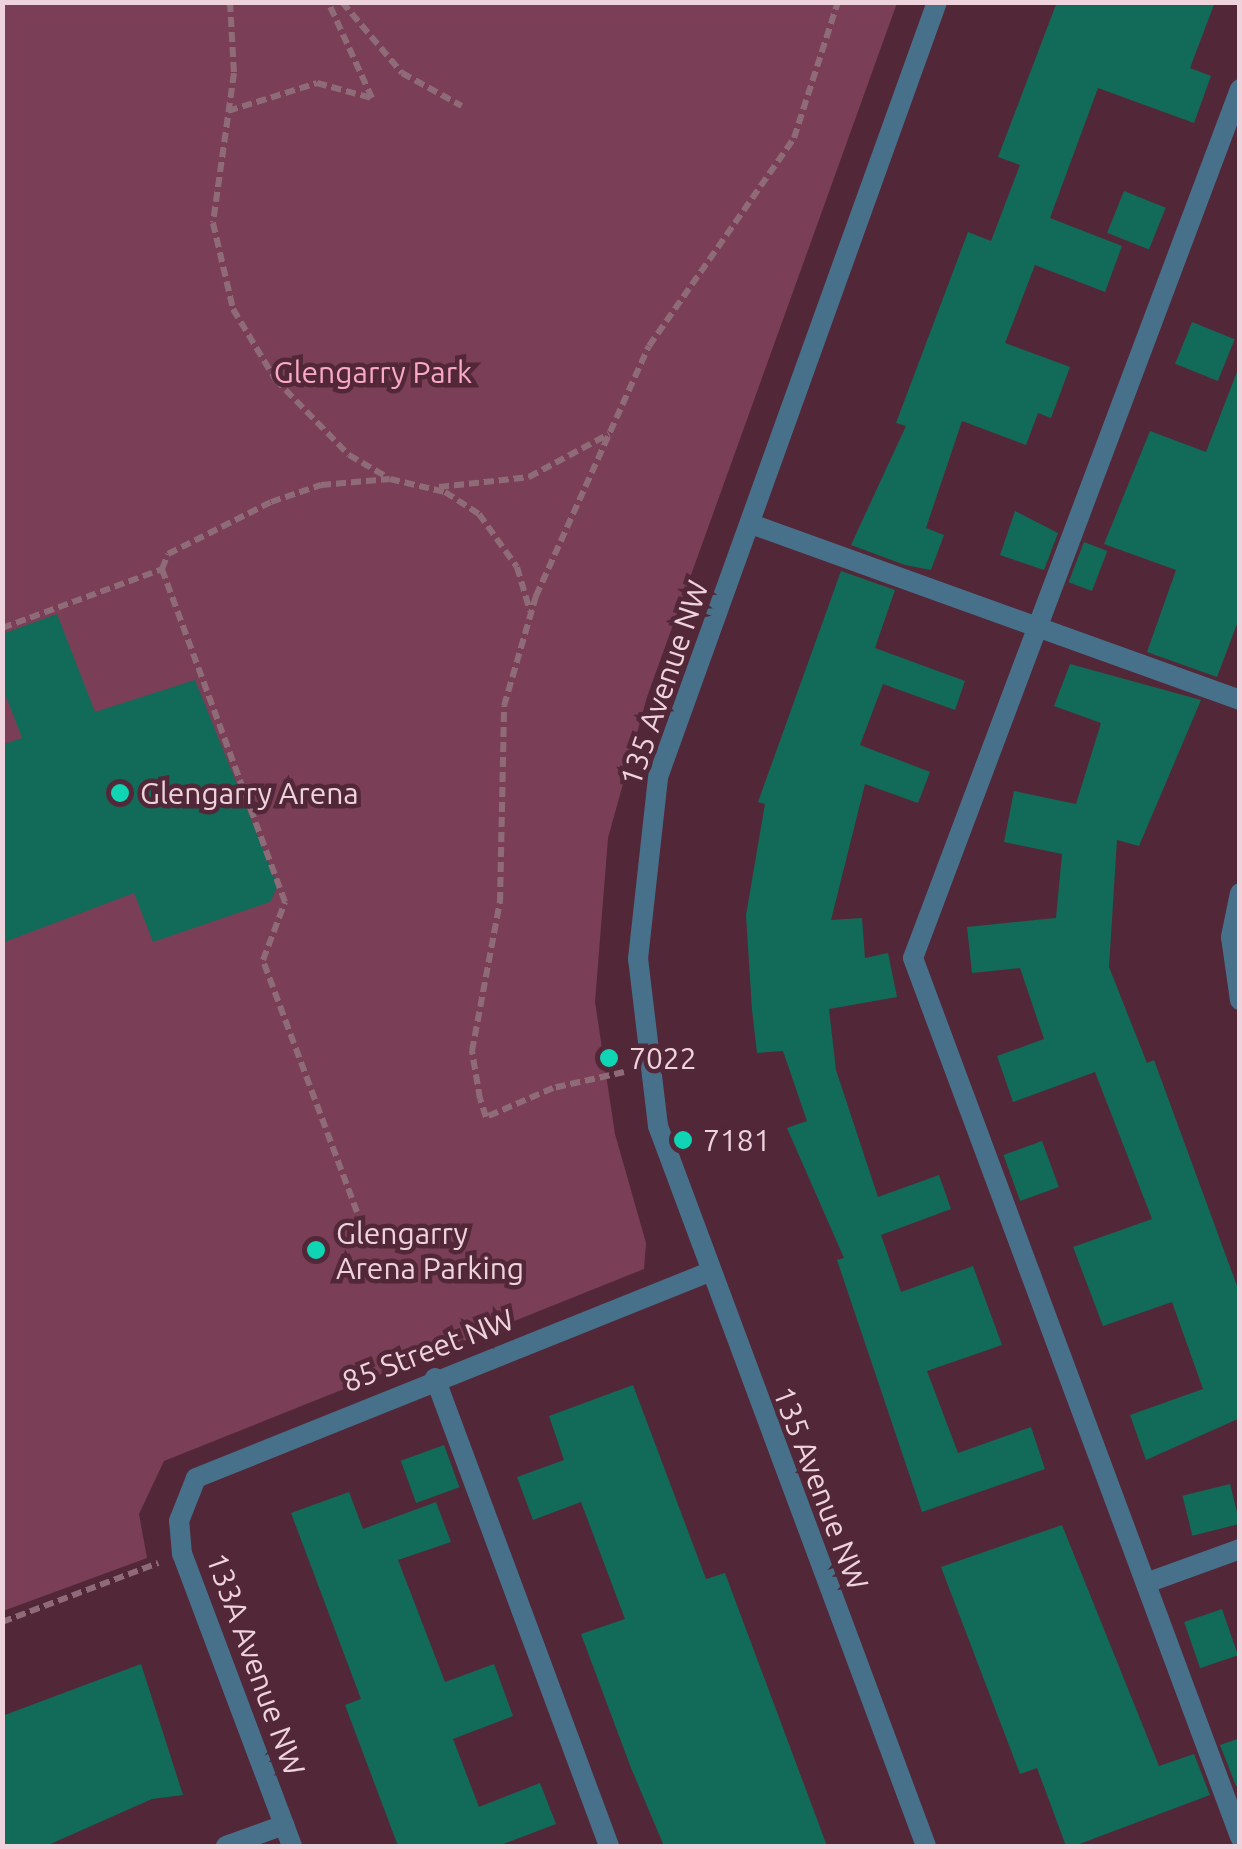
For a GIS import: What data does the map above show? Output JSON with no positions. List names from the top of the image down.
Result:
{
  "streets": {
    "street": ["135 Avenue NW", "85 Street NW", "133A Avenue NW"]
  },
  "crossings": [
    ["135 Avenue NW", "85 Street NW"],
    ["85 Street NW", "133A Avenue NW"]
  ],
  "parks": ["Glengarry Park"],
  "places": [
    "Glengarry Arena",
    "7022",
    "7181",
    "Glengarry Arena Parking"
  ]
}
